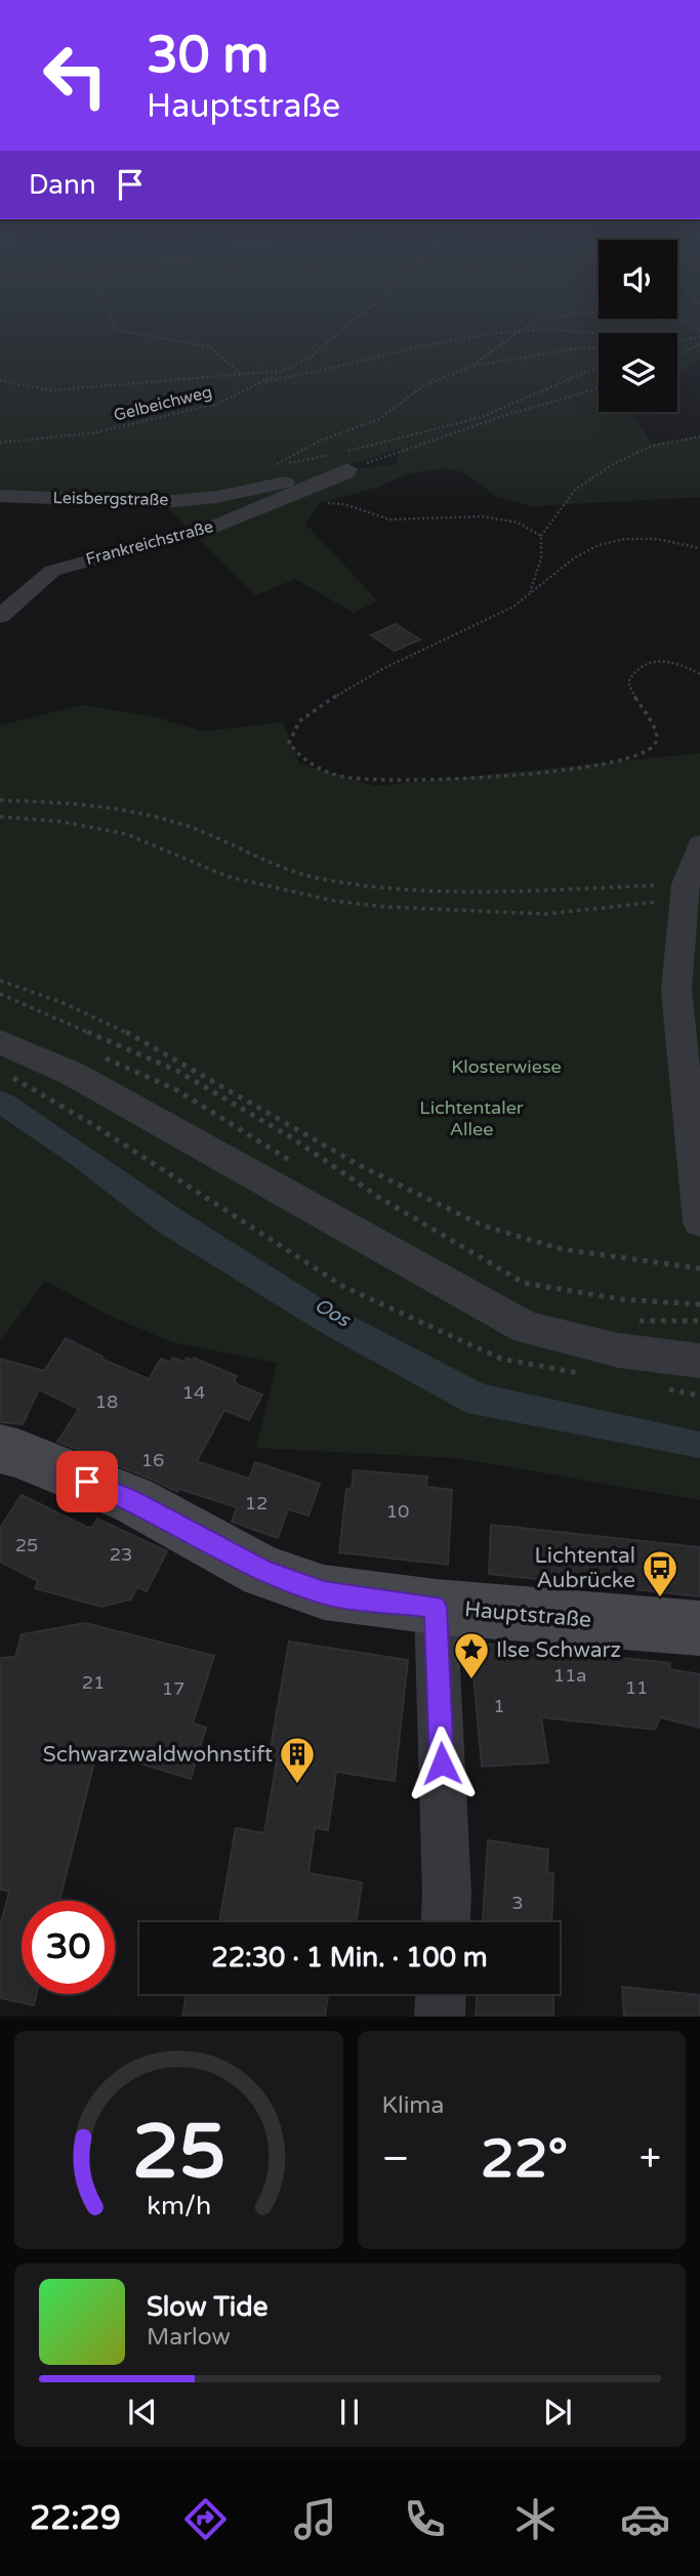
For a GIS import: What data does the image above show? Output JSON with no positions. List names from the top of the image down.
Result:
{
  "streets": {
    "main road": ["Hauptstraße"],
    "street": ["Leisbergstraße", "Frankreichstraße"],
    "path": ["Gelbeichweg"]
  },
  "crossings": [
    ["Leisbergstraße", "Frankreichstraße"]
  ],
  "water": ["Oos"],
  "parks": ["Klosterwiese", "Lichtentaler Allee"],
  "places": {
    "bus stop": ["Lichtental Aubrücke"],
    "place": ["Ilse Schwarz"],
    "building": ["Schwarzwaldwohnstift"]
  },
  "house_numbers": [
    "14",
    "18",
    "16",
    "12",
    "10",
    "25",
    "23",
    "11a",
    "21",
    "11",
    "17",
    "1",
    "3"
  ],
  "page": {
    "turn": ["30 m", "Hauptstraße"],
    "then": "Dann",
    "limit": "30",
    "trip": "22:30 · 1 Min. · 100 m",
    "tile": "Klima",
    "heat": ["−", "22°", "+"],
    "song": ["Slow Tide", "Marlow"],
    "tabs": "22:29",
    "gauge": ["25", "km/h"]
  }
}
